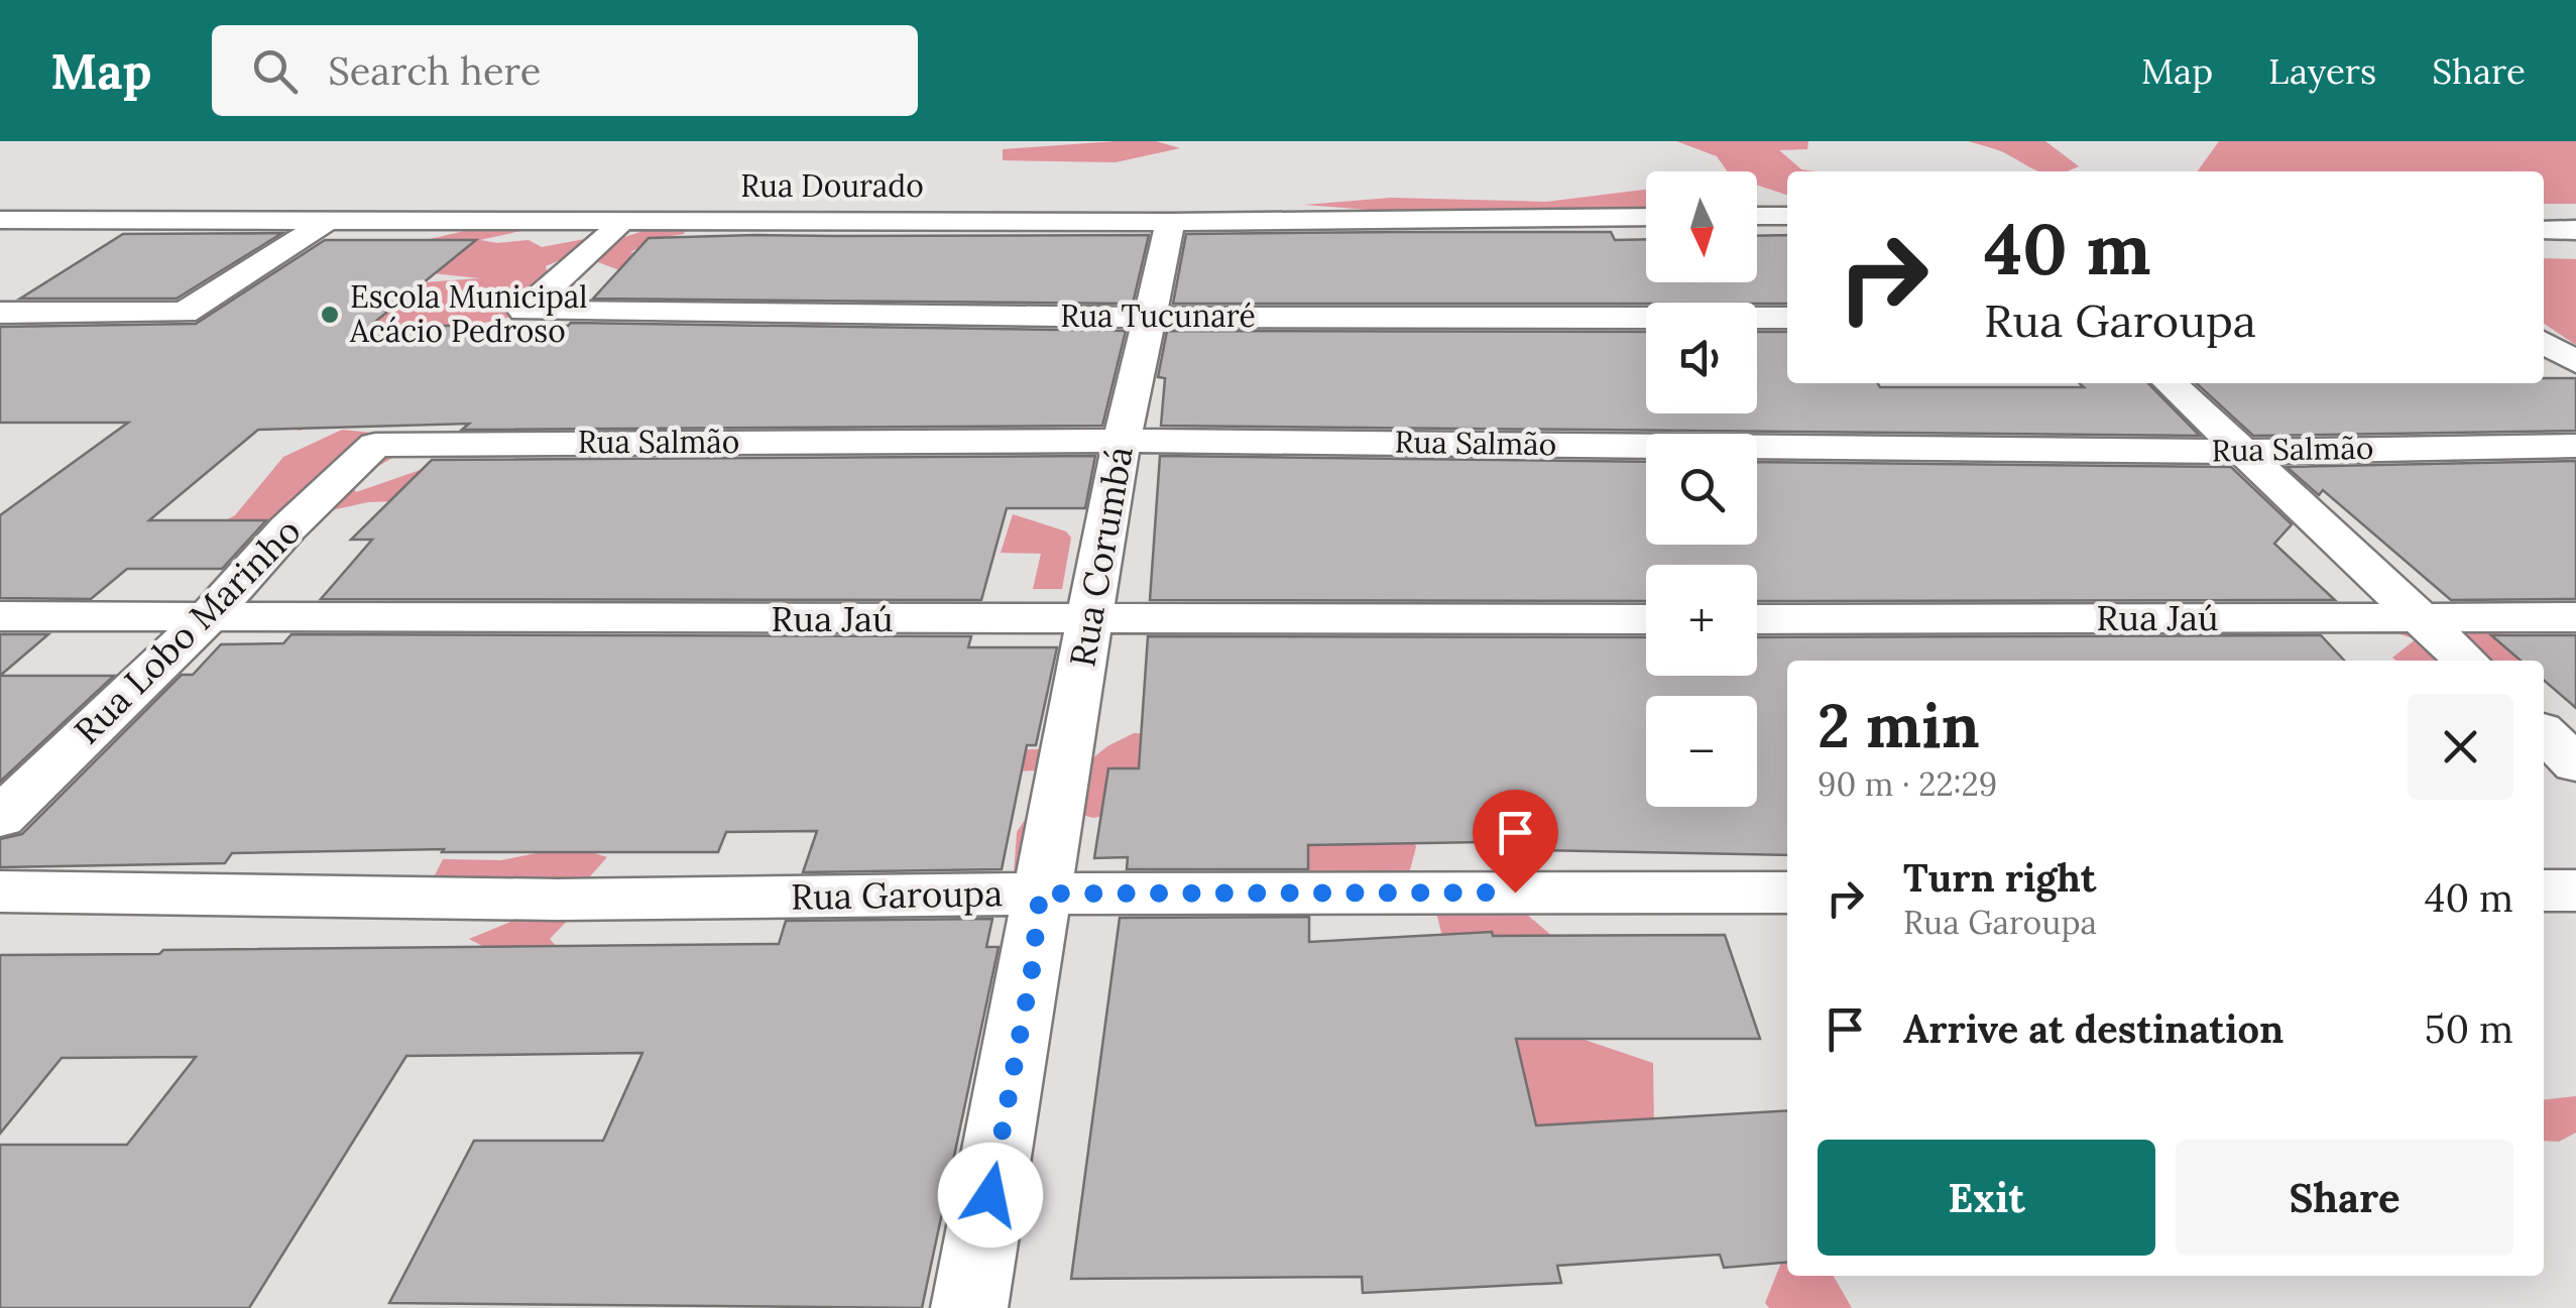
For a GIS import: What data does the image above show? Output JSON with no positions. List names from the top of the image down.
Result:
{
  "streets": {
    "street": [
      "Rua Dourado",
      "Rua Tucunaré",
      "Rua Salmão",
      "Rua Corumbá",
      "Rua Jaú",
      "Rua Lobo Marinho",
      "Rua Garoupa"
    ]
  },
  "crossings": [
    ["Rua Dourado", "Rua Tucunaré"],
    ["Rua Dourado", "Rua Corumbá"],
    ["Rua Tucunaré", "Rua Corumbá"],
    ["Rua Salmão", "Rua Corumbá"],
    ["Rua Salmão", "Rua Lobo Marinho"],
    ["Rua Corumbá", "Rua Jaú"],
    ["Rua Corumbá", "Rua Garoupa"],
    ["Rua Jaú", "Rua Lobo Marinho"]
  ],
  "places": ["Escola Municipal Acácio Pedroso"],
  "north": "bottom",
  "page": {
    "header": "Map",
    "search": "Search here",
    "nav": ["Map", "Layers", "Share"],
    "map_buttons": ["+", "−"],
    "turn": ["40 m", "Rua Garoupa"],
    "heading": ["2 min", "90 m · 22:29"],
    "list": [
      {
        "name": "Turn right",
        "note": "Rua Garoupa",
        "value": "40 m"
      },
      {
        "name": "Arrive at destination",
        "value": "50 m"
      }
    ],
    "buttons": ["Exit", "Share"]
  }
}
